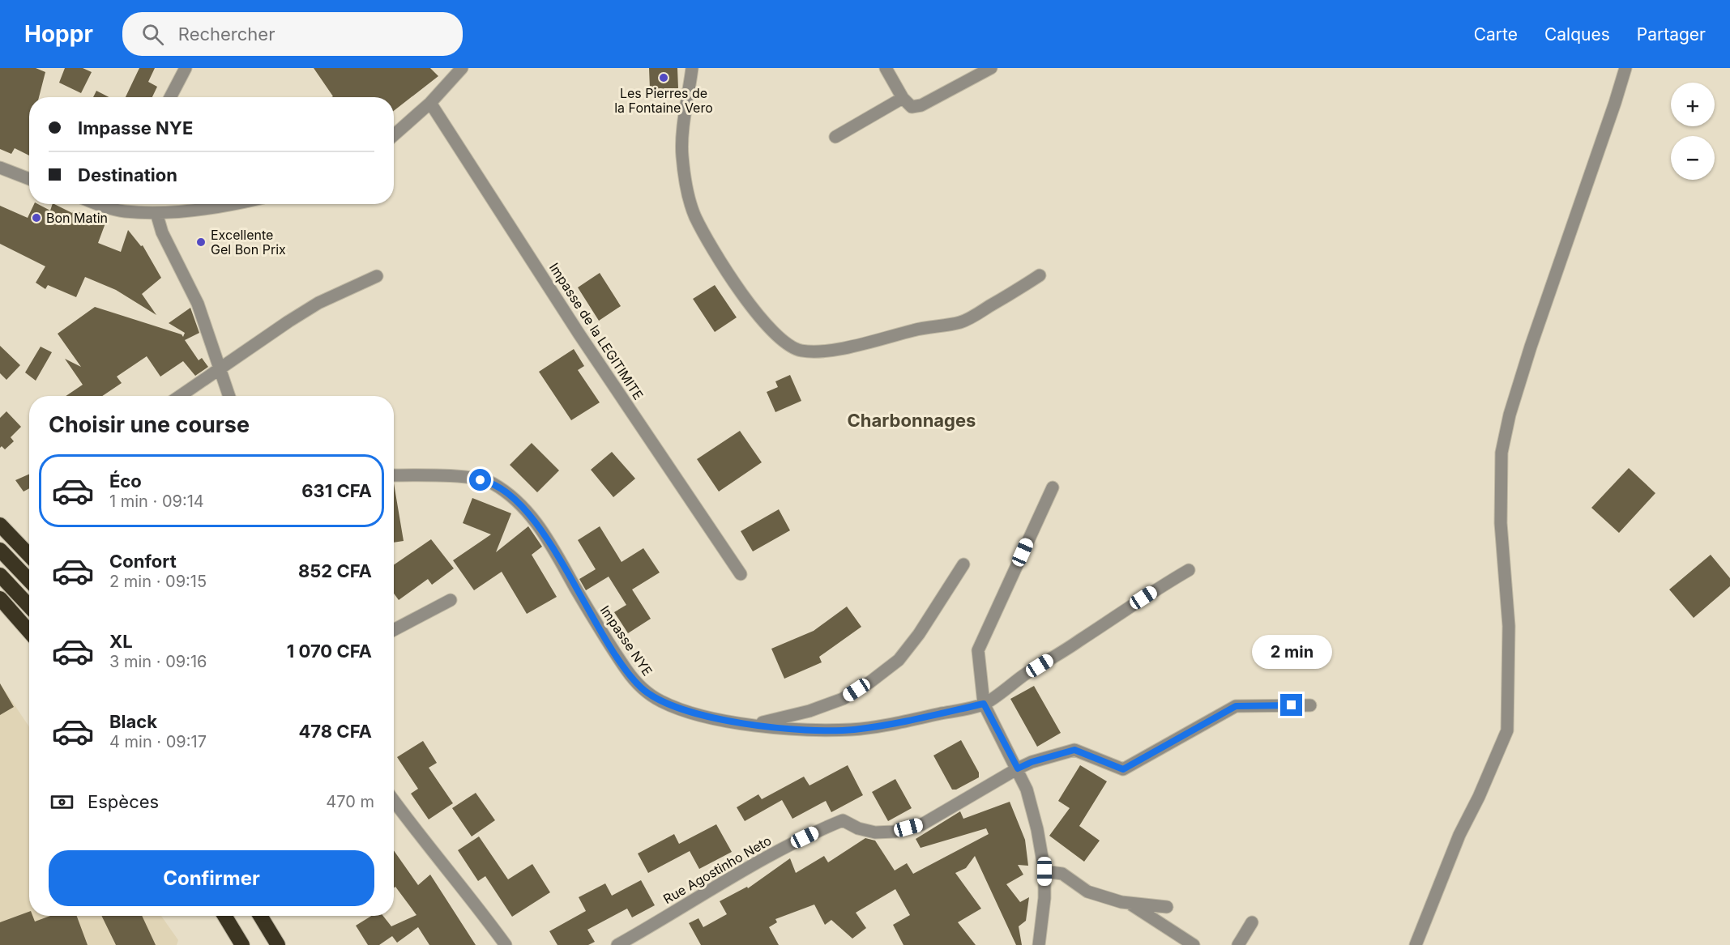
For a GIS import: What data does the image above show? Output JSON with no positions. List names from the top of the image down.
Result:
{
  "streets": {
    "street": ["Impasse de la LEGITIMITE", "Impasse NYE", "Rue Agostinho Neto"]
  },
  "districts": ["Charbonnages"],
  "places": ["Les Pierres de la Fontaine Vero", "Bon Matin", "Excellente Gel Bon Prix"],
  "page": {
    "header": "Hoppr",
    "search": "Rechercher",
    "nav": ["Carte", "Calques", "Partager"],
    "map_buttons": ["+", "−"],
    "banner": ["Impasse NYE", "Destination"],
    "heading": "Choisir une course",
    "list": [
      {
        "name": "Éco",
        "note": "1 min · 09:14",
        "value": "631 CFA"
      },
      {
        "name": "Confort",
        "note": "2 min · 09:15",
        "value": "852 CFA"
      },
      {
        "name": "XL",
        "note": "3 min · 09:16",
        "value": "1 070 CFA"
      },
      {
        "name": "Black",
        "note": "4 min · 09:17",
        "value": "478 CFA"
      }
    ],
    "bubble": "2 min",
    "pay": ["Espèces", "470 m"],
    "buttons": "Confirmer"
  }
}
